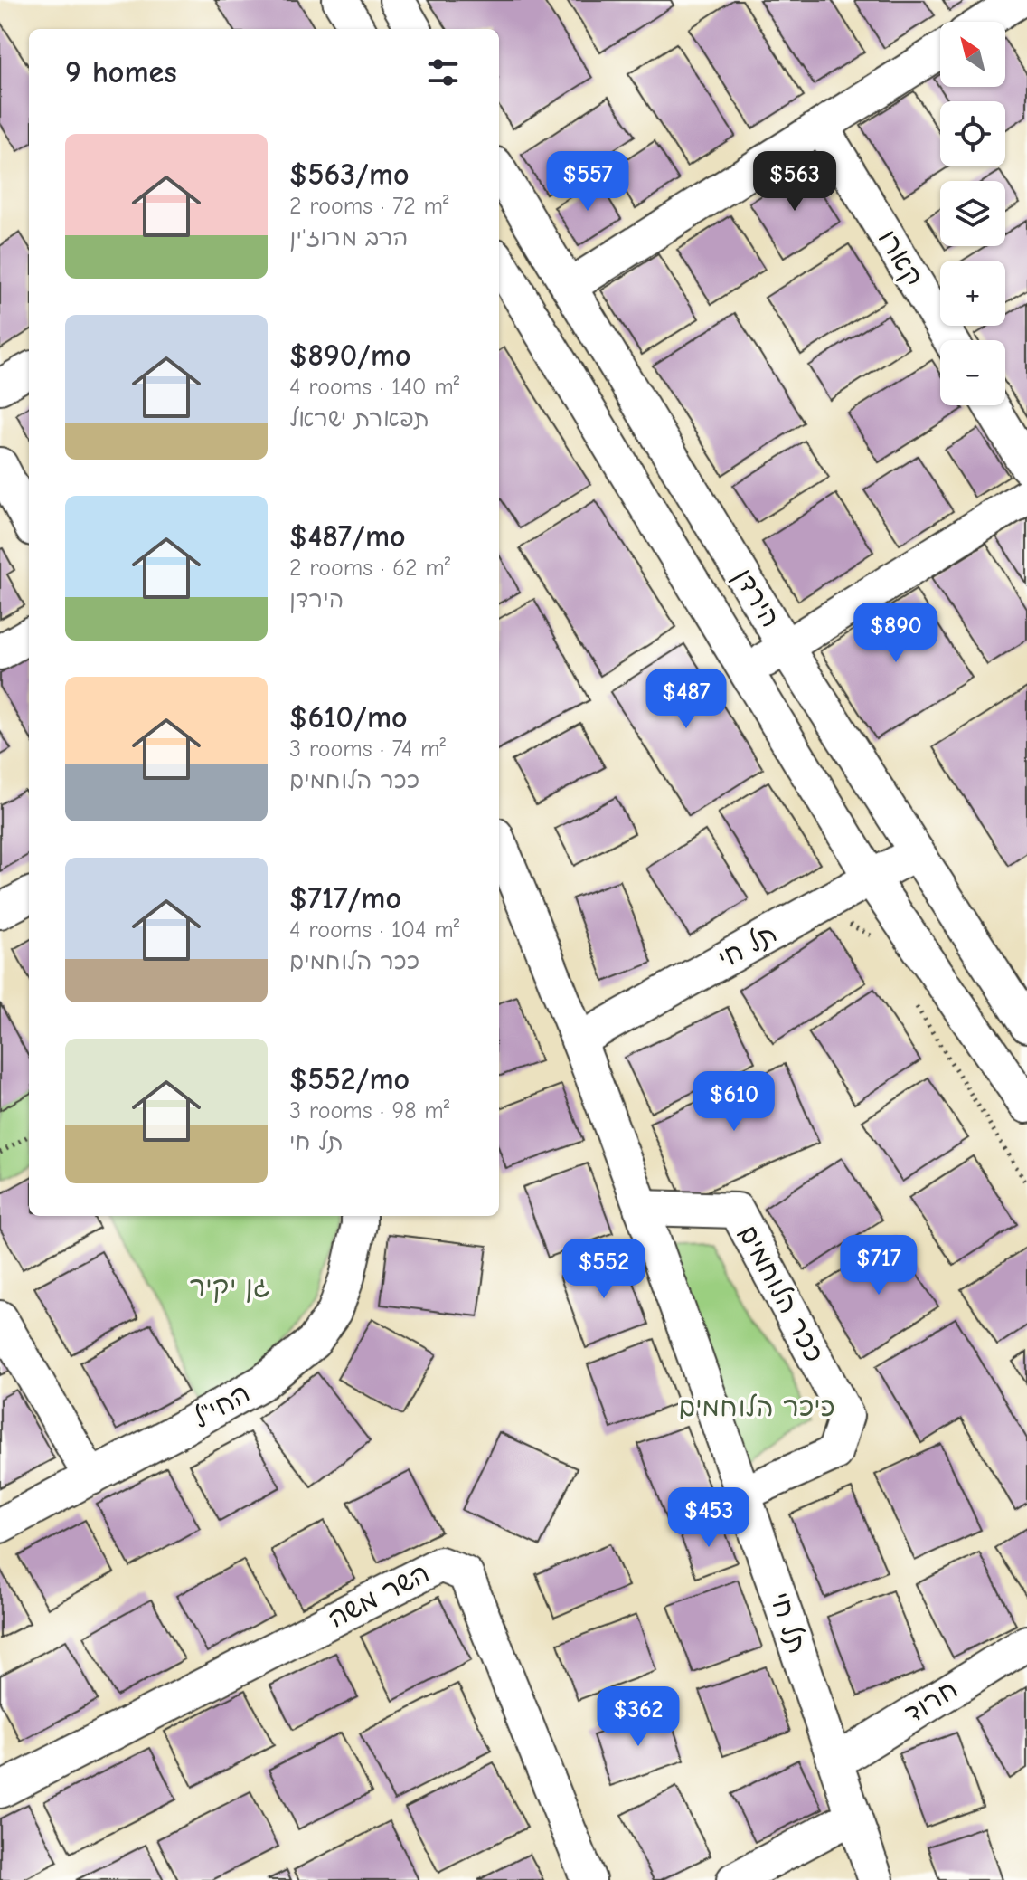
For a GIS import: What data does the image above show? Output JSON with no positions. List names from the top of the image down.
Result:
{
  "streets": {
    "street": [
      "קארו",
      "הירדן",
      "תל חי",
      "ככר הלוחמים",
      "החי\"ל",
      "השר משה",
      "חרוד"
    ]
  },
  "crossings": [
    ["הירדן", "תל חי"],
    ["תל חי", "ככר הלוחמים"],
    ["תל חי", "חרוד"]
  ],
  "parks": ["גן יקיר", "כיכר הלוחמים"],
  "north": "top left",
  "page": {
    "map_buttons": ["+", "−"],
    "heading": "9 homes",
    "list": [
      {
        "name": "$563/mo",
        "note": "2 rooms · 72 m² · הרב מרוז'ין"
      },
      {
        "name": "$890/mo",
        "note": "4 rooms · 140 m² · תפארת ישראל"
      },
      {
        "name": "$487/mo",
        "note": "2 rooms · 62 m² · הירדן"
      },
      {
        "name": "$610/mo",
        "note": "3 rooms · 74 m² · ככר הלוחמים"
      },
      {
        "name": "$717/mo",
        "note": "4 rooms · 104 m² · ככר הלוחמים"
      },
      {
        "name": "$552/mo",
        "note": "3 rooms · 98 m² · תל חי"
      }
    ],
    "price": [
      "$557",
      "$563",
      "$890",
      "$487",
      "$610",
      "$717",
      "$552",
      "$453",
      "$362"
    ]
  }
}
